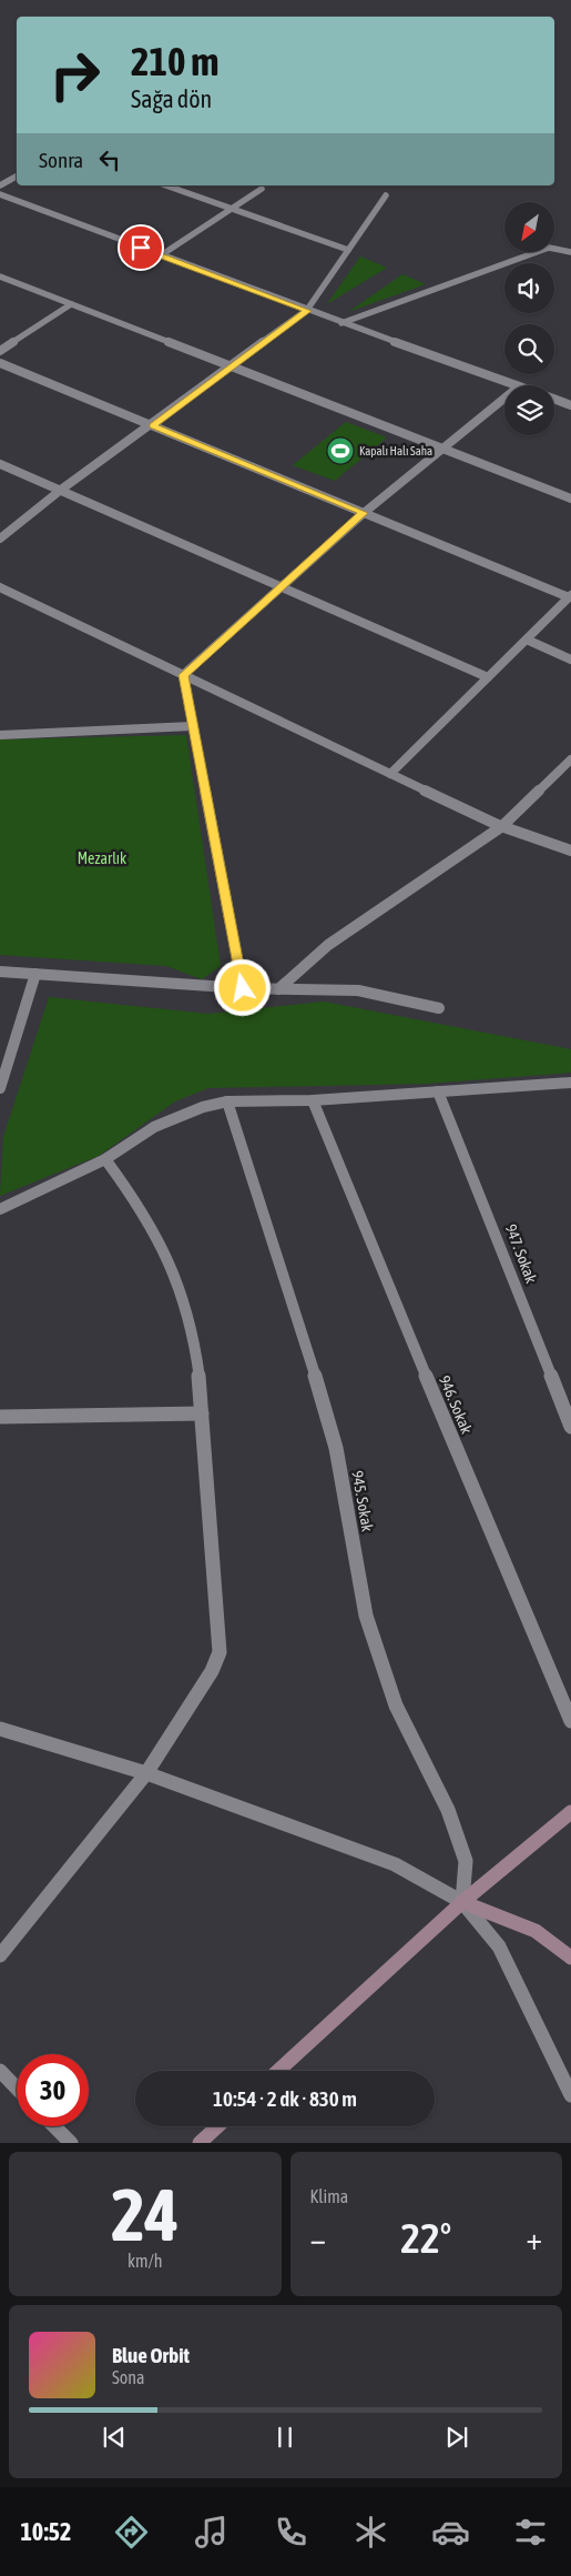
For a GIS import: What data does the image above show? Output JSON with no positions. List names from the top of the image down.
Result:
{
  "streets": {
    "street": ["947. Sokak", "946. Sokak", "945. Sokak"]
  },
  "parks": ["Mezarlık"],
  "places": {
    "sports": ["Kapalı Halı Saha"]
  },
  "north": "bottom left",
  "page": {
    "turn": ["210 m", "Sağa dön"],
    "then": "Sonra",
    "limit": "30",
    "trip": "10:54 · 2 dk · 830 m",
    "tile": [
      ["24", "km/h"],
      "Klima"
    ],
    "heat": ["−", "22°", "+"],
    "song": ["Blue Orbit", "Sona"],
    "tabs": "10:52"
  }
}
